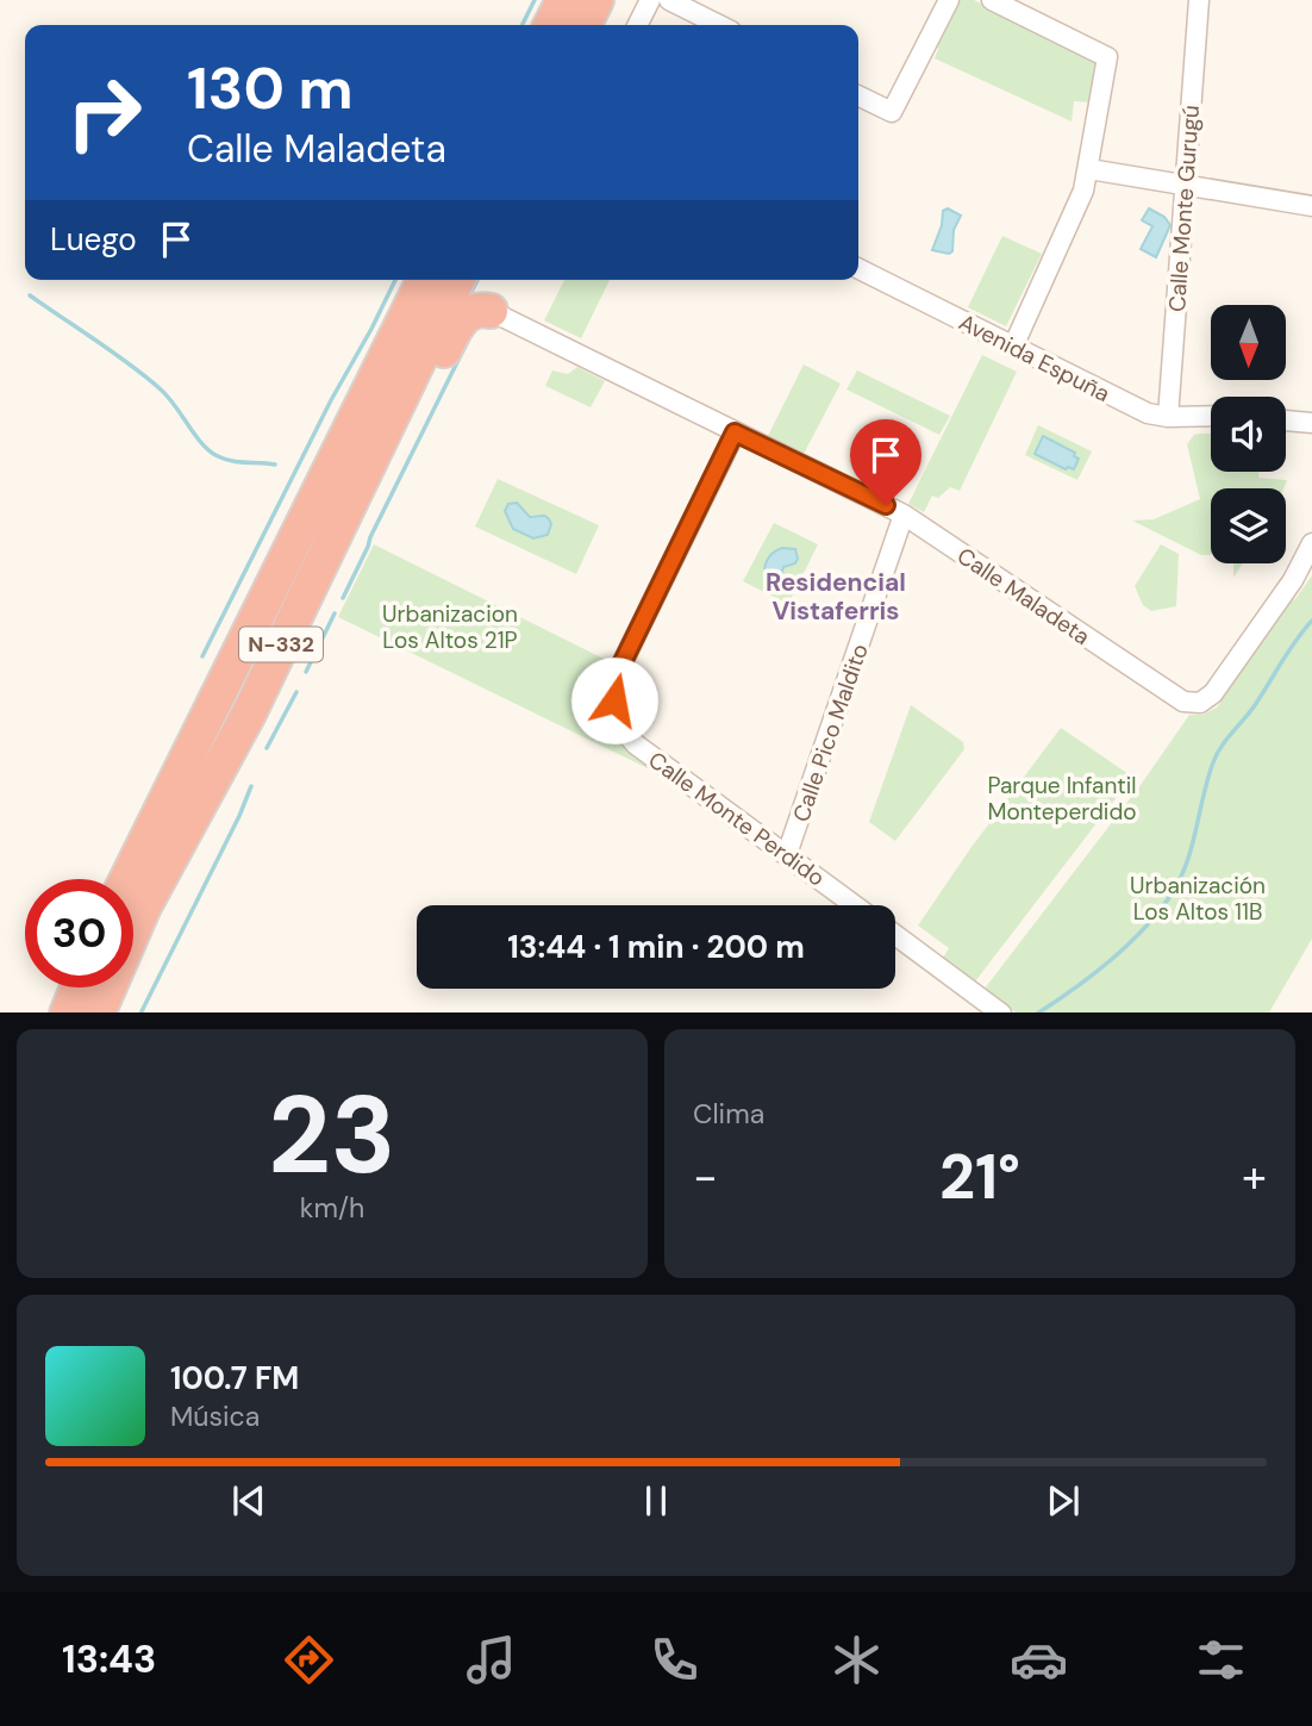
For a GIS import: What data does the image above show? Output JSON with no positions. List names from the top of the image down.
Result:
{
  "streets": {
    "highway": ["N-332"],
    "street": [
      "Calle Monte Gurugú",
      "Avenida Espuña",
      "Calle Maladeta",
      "Calle Pico Maldito",
      "Calle Monte Perdido"
    ]
  },
  "crossings": [
    ["Calle Monte Gurugú", "Avenida Espuña"],
    ["Calle Maladeta", "Calle Pico Maldito"],
    ["Calle Maladeta", "Calle Monte Perdido"],
    ["Calle Pico Maldito", "Calle Monte Perdido"]
  ],
  "districts": ["Residencial Vistaferris"],
  "parks": ["Urbanizacion Los Altos 21P", "Parque Infantil Monteperdido", "Urbanización Los Altos 11B"],
  "north": "bottom",
  "page": {
    "turn": ["130 m", "Calle Maladeta"],
    "then": "Luego",
    "limit": "30",
    "trip": "13:44 · 1 min · 200 m",
    "tile": [
      ["23", "km/h"],
      "Clima"
    ],
    "heat": ["−", "21°", "+"],
    "song": ["100.7 FM", "Música"],
    "tabs": "13:43"
  }
}
